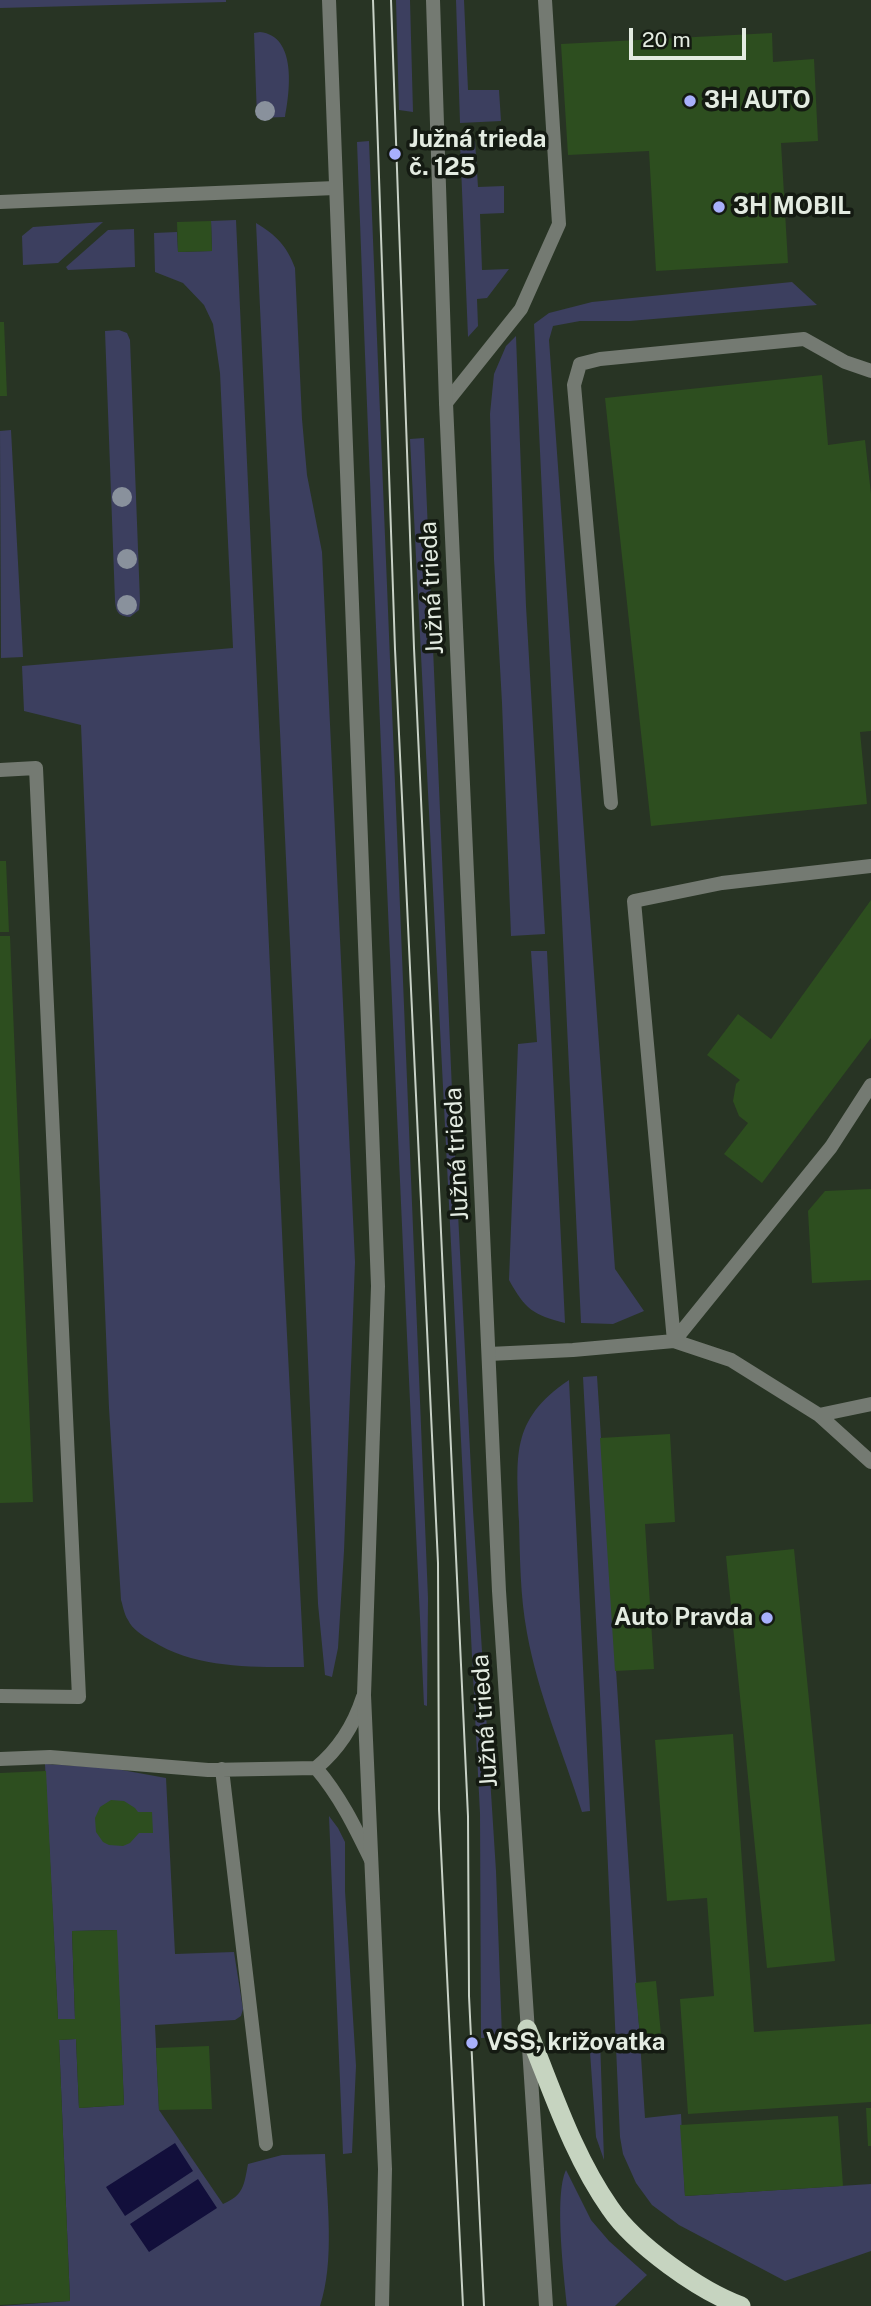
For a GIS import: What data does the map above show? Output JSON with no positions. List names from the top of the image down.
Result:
{
  "streets": {
    "street": ["Južná trieda"]
  },
  "places": [
    "3H AUTO",
    "Južná trieda č. 125",
    "3H MOBIL",
    "Auto Pravda",
    "VSS, križovatka"
  ],
  "scale_bar": "20 m"
}
